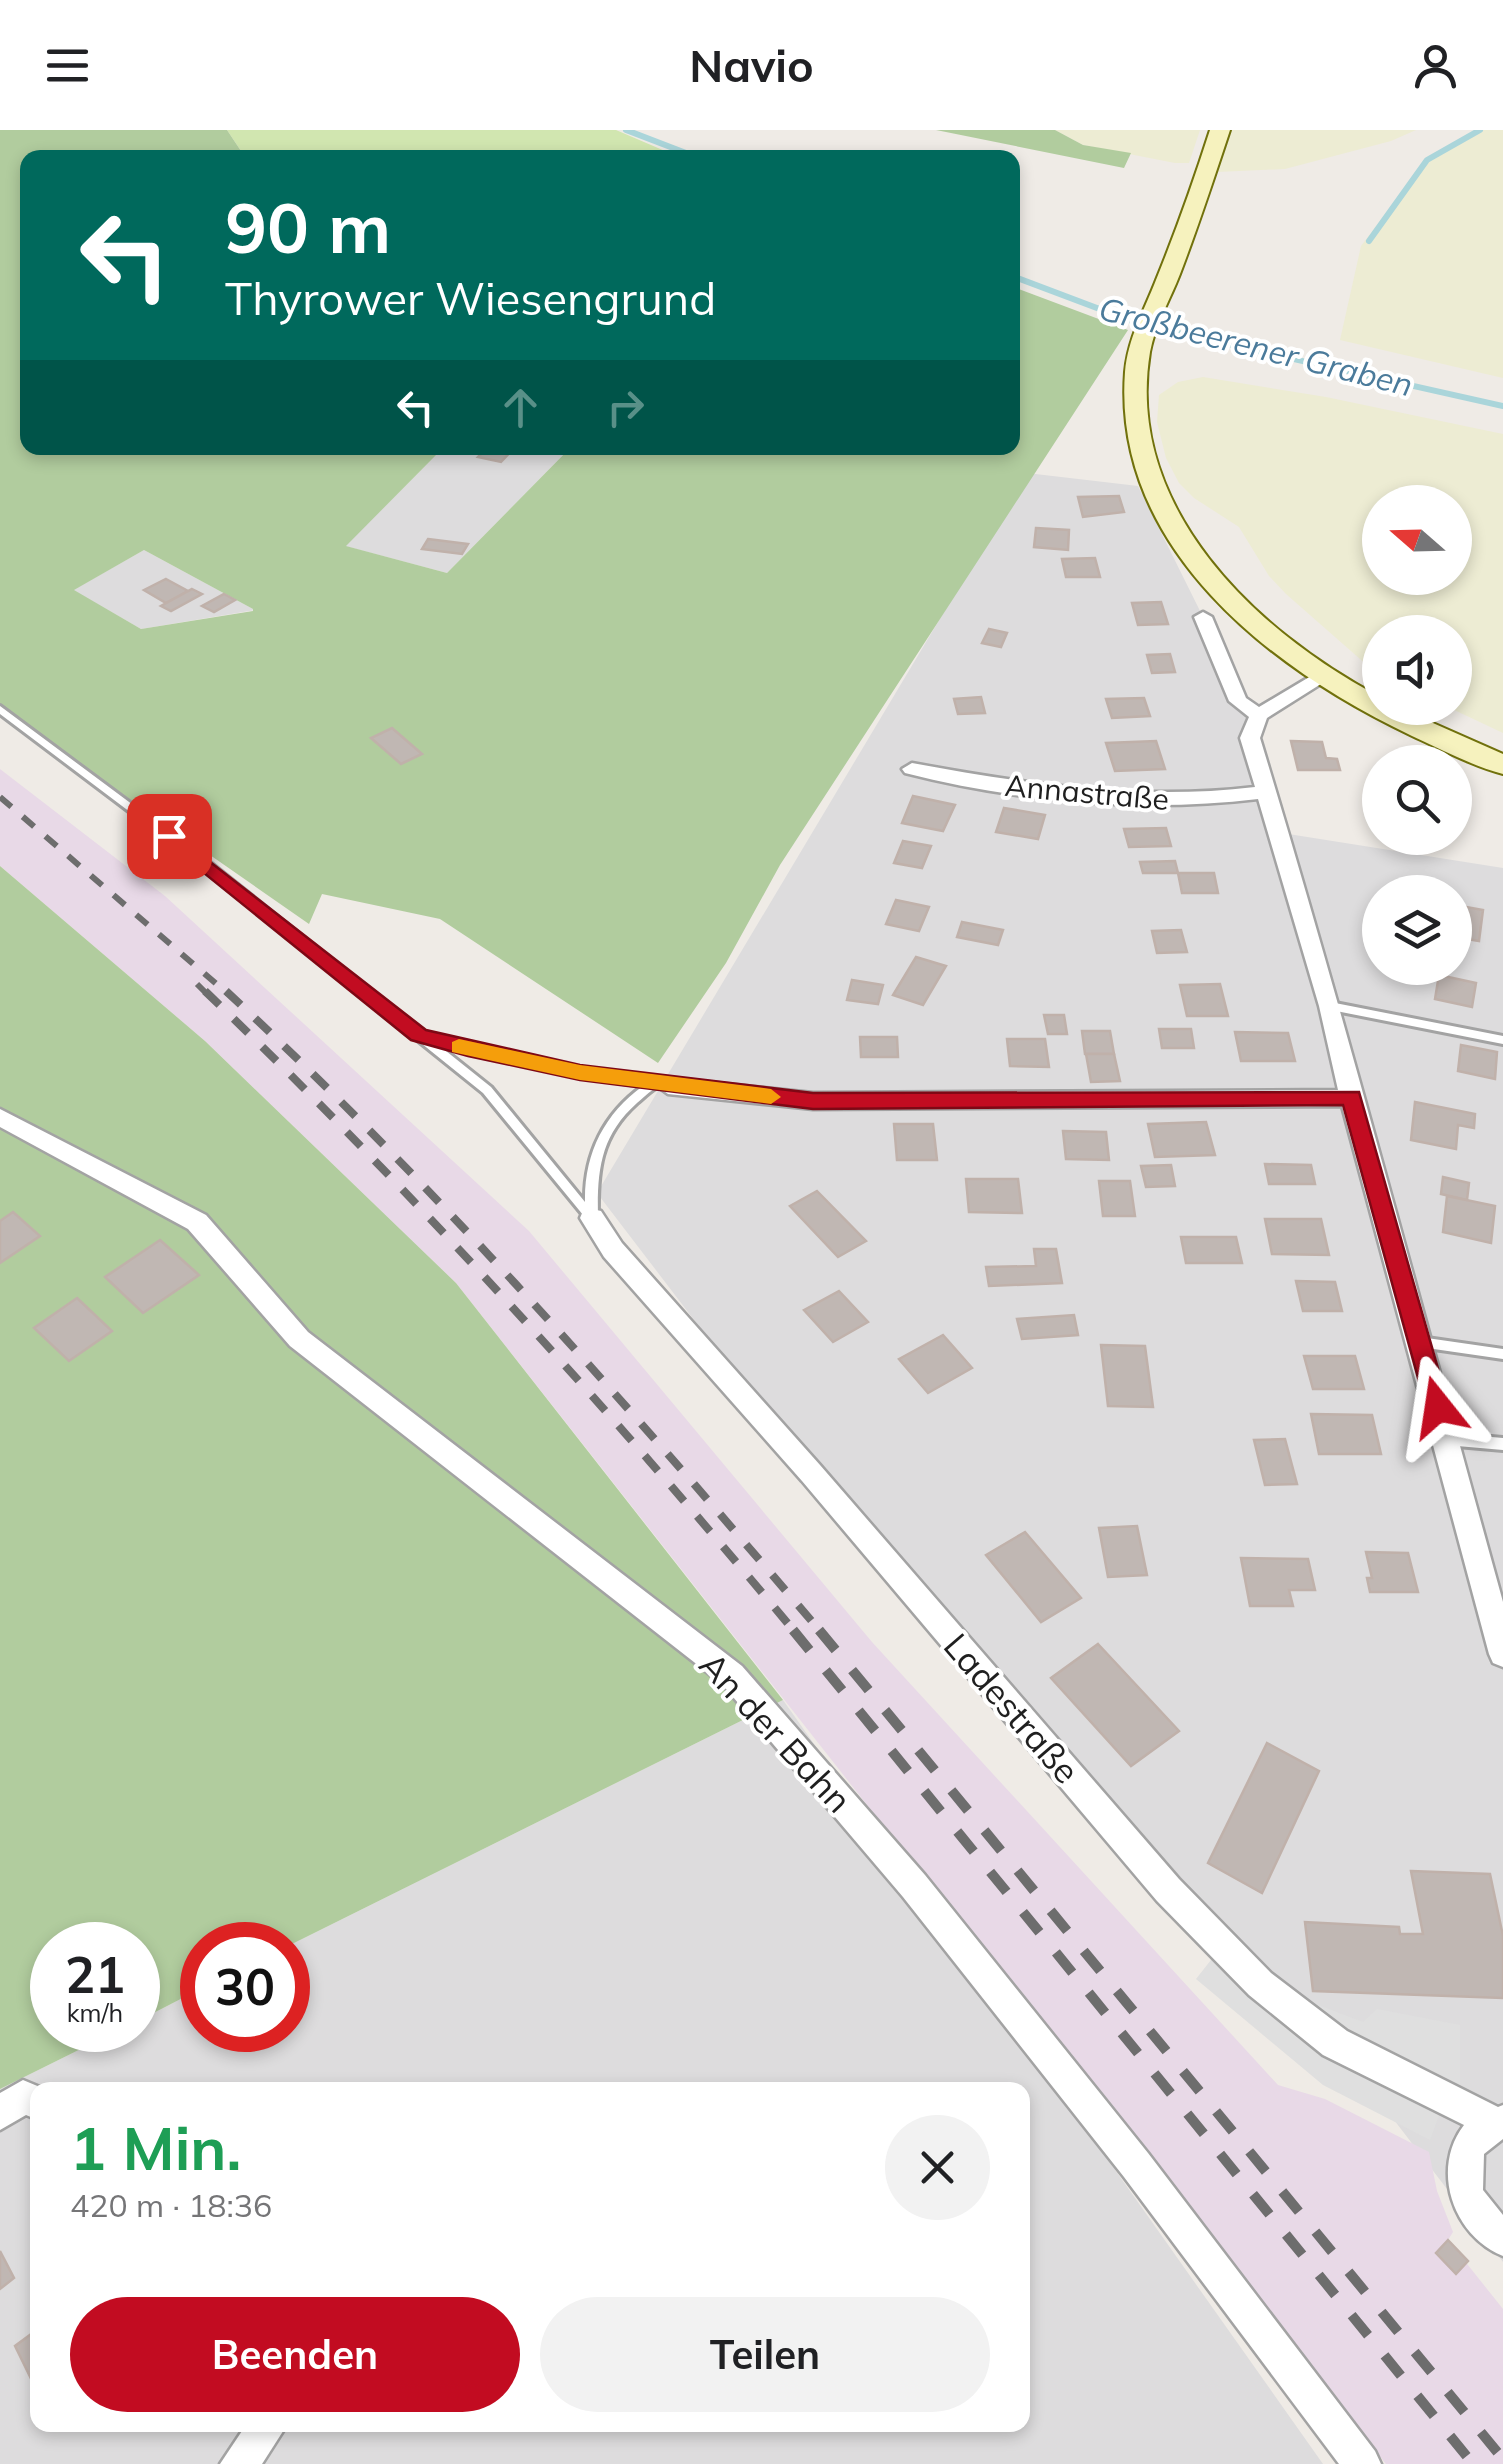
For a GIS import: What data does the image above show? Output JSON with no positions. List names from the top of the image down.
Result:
{
  "streets": {
    "street": ["Annastraße", "Ladestraße", "An der Bahn"]
  },
  "water": ["Großbeerener Graben"],
  "north": "left",
  "page": {
    "header": "Navio",
    "turn": ["90 m", "Thyrower Wiesengrund"],
    "speed": "21 km/h",
    "limit": "30",
    "heading": ["1 Min.", "420 m · 18:36"],
    "buttons": ["Beenden", "Teilen"]
  }
}
